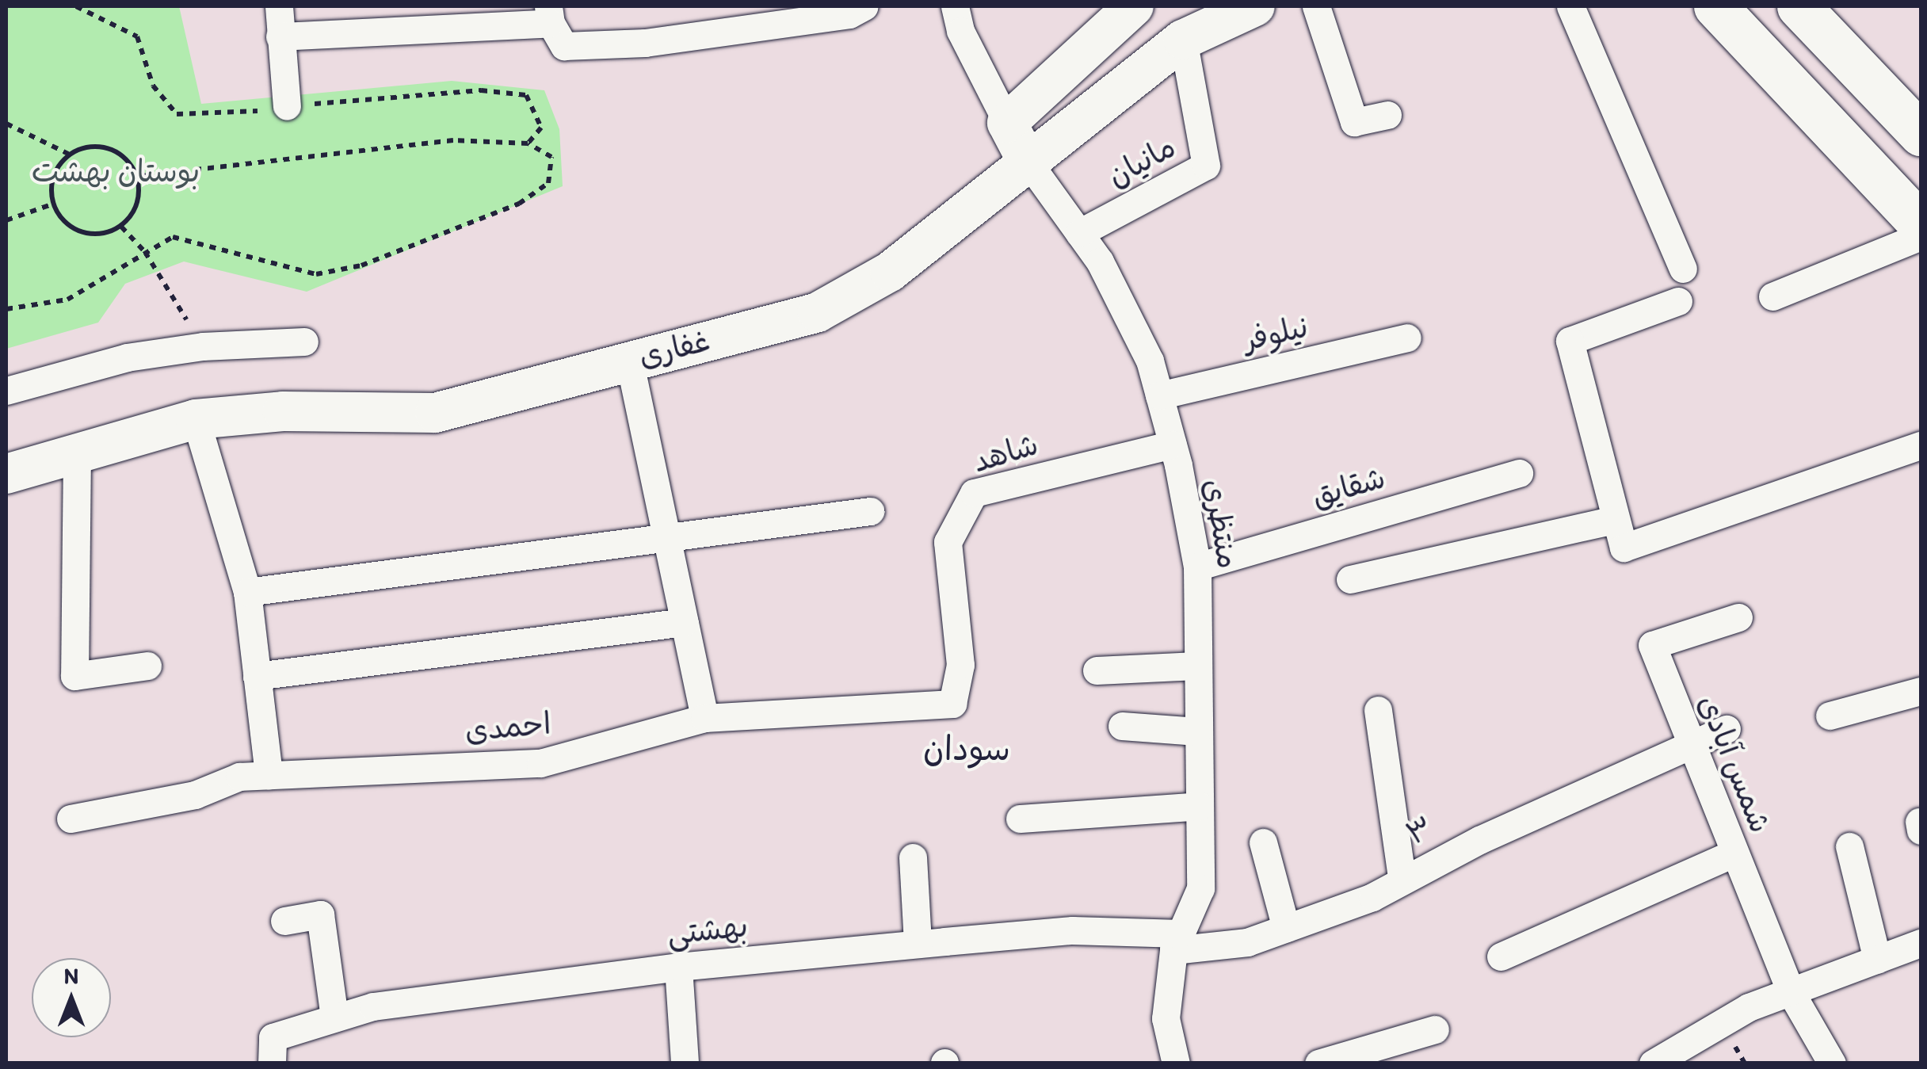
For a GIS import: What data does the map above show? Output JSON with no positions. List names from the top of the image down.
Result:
{
  "streets": {
    "street": [
      "مانیان",
      "نیلوفر",
      "غفاری",
      "شاهد",
      "شقایق",
      "منتظری",
      "احمدی",
      "شمس آبادی",
      "۳",
      "بهشتی"
    ]
  },
  "crossings": [
    ["مانیان", "غفاری"],
    ["مانیان", "منتظری"],
    ["نیلوفر", "منتظری"],
    ["غفاری", "منتظری"],
    ["شاهد", "منتظری"],
    ["شاهد", "احمدی"],
    ["شقایق", "منتظری"],
    ["منتظری", "۳"],
    ["منتظری", "بهشتی"],
    ["شمس آبادی", "۳"],
    ["۳", "بهشتی"]
  ],
  "districts": ["سودان"],
  "parks": ["بوستان بهشت"],
  "north": "top"
}
